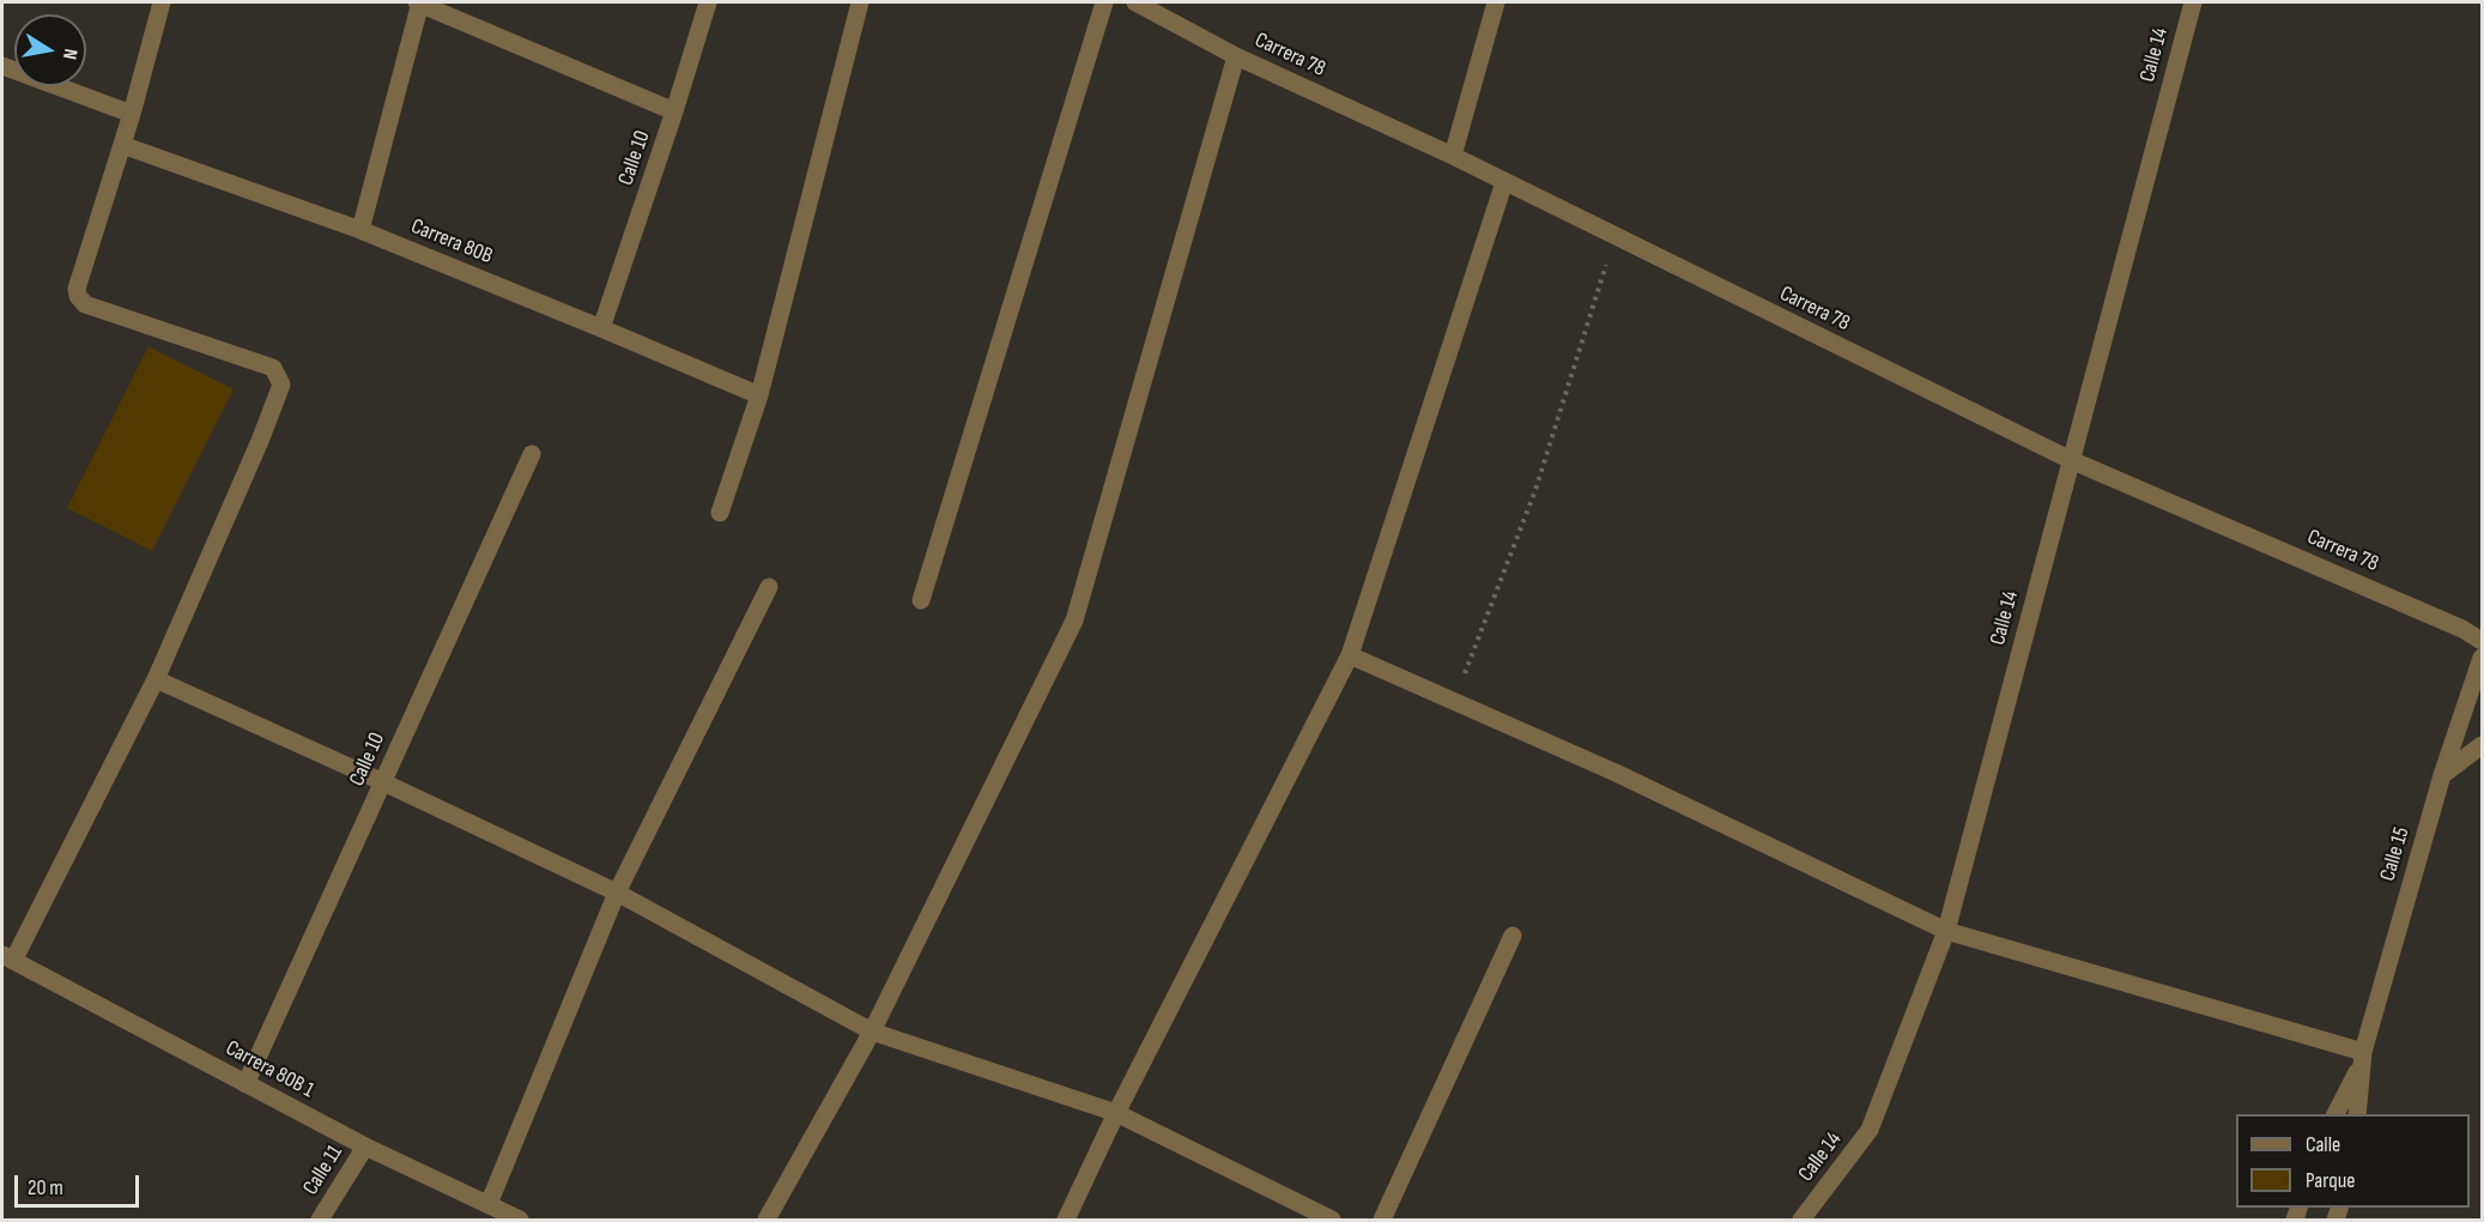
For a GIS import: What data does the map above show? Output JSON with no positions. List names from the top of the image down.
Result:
{
  "streets": {
    "street": [
      "Carrera 78",
      "Calle 14",
      "Calle 10",
      "Carrera 80B",
      "Calle 15",
      "Carrera 80B 1",
      "Calle 11"
    ]
  },
  "crossings": [
    ["Carrera 78", "Calle 14"],
    ["Calle 10", "Carrera 80B"],
    ["Calle 10", "Carrera 80B 1"],
    ["Carrera 80B 1", "Calle 11"]
  ],
  "legend": ["Calle", "Parque"],
  "scale_bar": "20 m",
  "north": "right"
}
